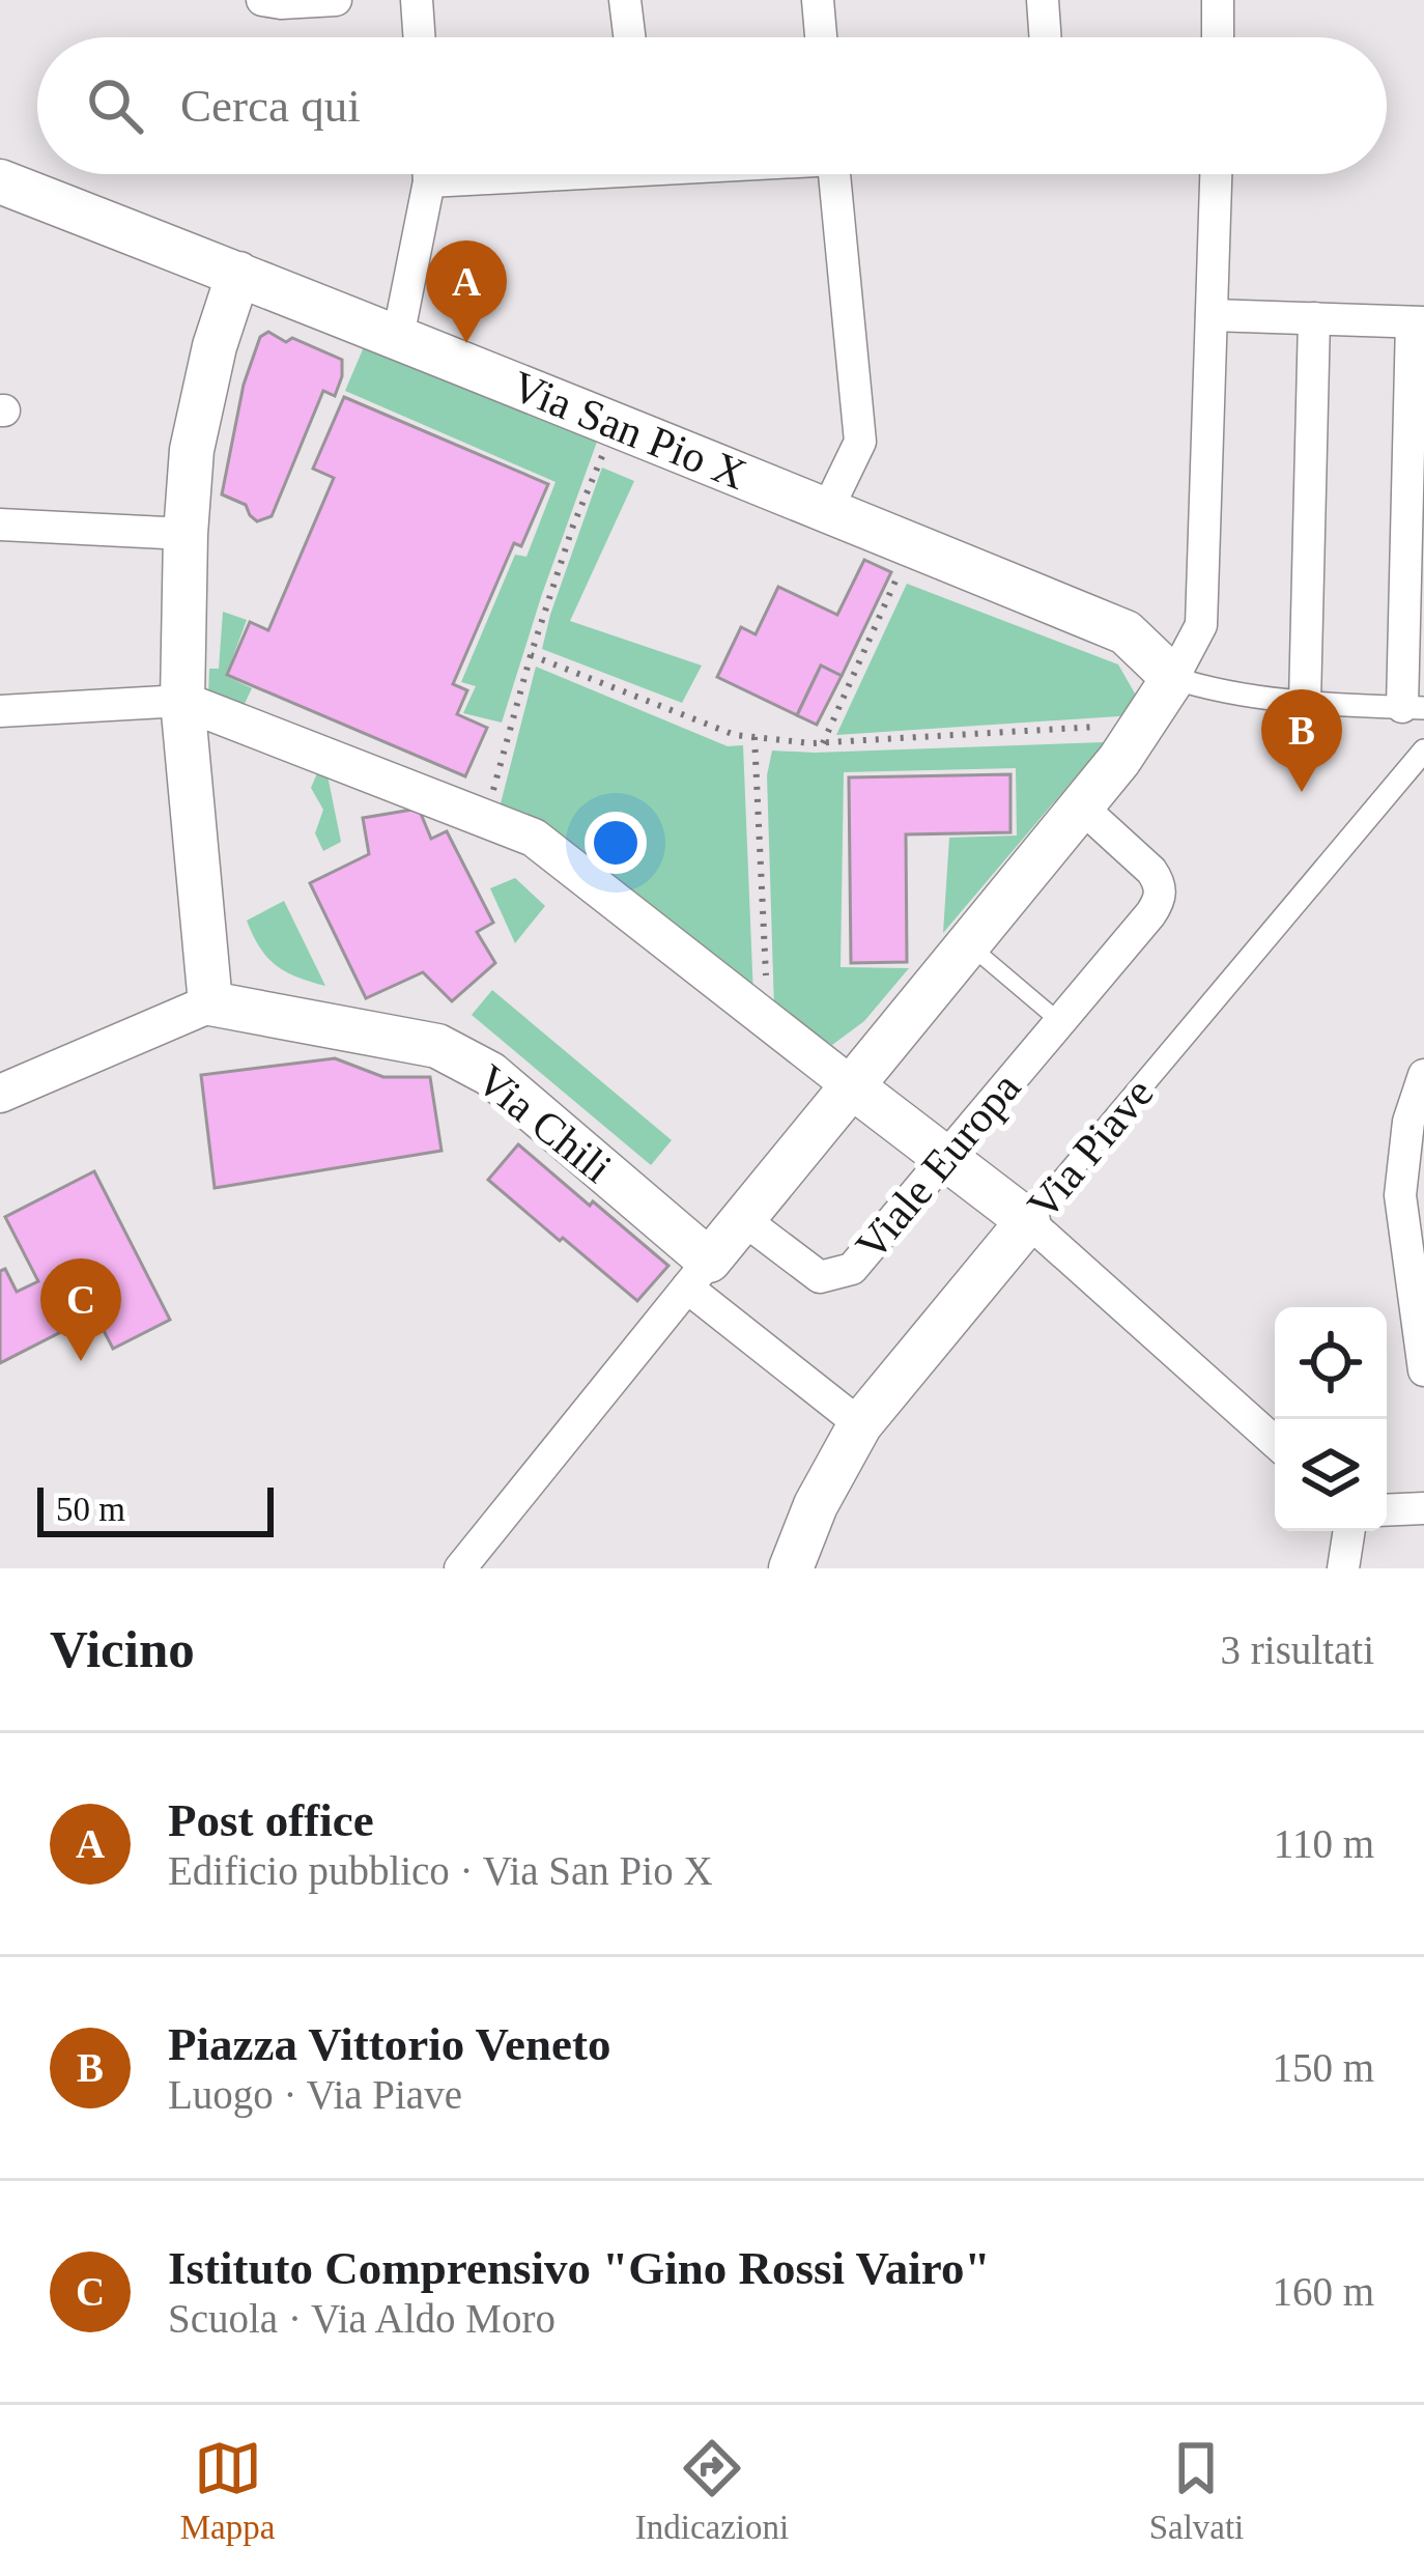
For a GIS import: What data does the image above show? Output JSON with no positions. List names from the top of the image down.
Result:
{
  "streets": {
    "main road": ["Via San Pio X", "Via Chili", "Via Piave"],
    "street": ["Viale Europa"]
  },
  "scale_bar": "50 m",
  "page": {
    "search": "Cerca qui",
    "pins": ["A", "B", "C"],
    "scale": "50 m",
    "heading": ["Vicino", "3 risultati"],
    "list": [
      {
        "mark": "A",
        "name": "Post office",
        "note": "Edificio pubblico · Via San Pio X",
        "value": "110 m"
      },
      {
        "mark": "B",
        "name": "Piazza Vittorio Veneto",
        "note": "Luogo · Via Piave",
        "value": "150 m"
      },
      {
        "mark": "C",
        "name": "Istituto Comprensivo \"Gino Rossi Vairo\"",
        "note": "Scuola · Via Aldo Moro",
        "value": "160 m"
      }
    ],
    "nav": ["Mappa", "Indicazioni", "Salvati"]
  }
}
